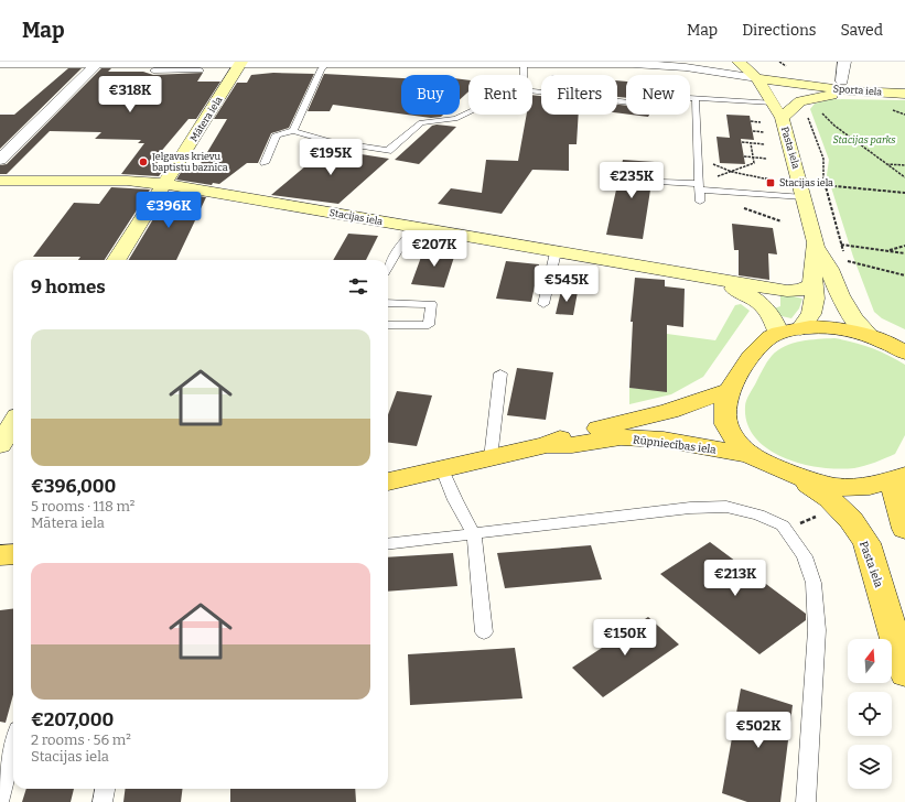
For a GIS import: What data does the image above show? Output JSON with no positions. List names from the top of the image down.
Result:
{
  "streets": {
    "main road": ["Pasta iela", "Rūpniecības iela"],
    "street": ["Sporta iela", "Mātera iela", "Stacijas iela"]
  },
  "crossings": [
    ["Sporta iela", "Pasta iela"],
    ["Mātera iela", "Stacijas iela"],
    ["Pasta iela", "Stacijas iela"],
    ["Pasta iela", "Rūpniecības iela"]
  ],
  "parks": ["Stacijas parks"],
  "places": {
    "other": ["Jelgavas krievu baptistu baznīca"],
    "transit": ["Stacijas iela"]
  },
  "north": "top",
  "page": {
    "header": "Map",
    "nav": ["Map", "Directions", "Saved"],
    "chip": [
      "Buy",
      "Rent",
      "Filters",
      "New"
    ],
    "price": [
      "€318K",
      "€195K",
      "€235K",
      "€396K",
      "€207K",
      "€545K",
      "€213K",
      "€150K",
      "€502K"
    ],
    "heading": "9 homes",
    "list": [
      {
        "name": "€396,000",
        "note": "5 rooms · 118 m² · Mātera iela"
      },
      {
        "name": "€207,000",
        "note": "2 rooms · 56 m² · Stacijas iela"
      }
    ]
  }
}
